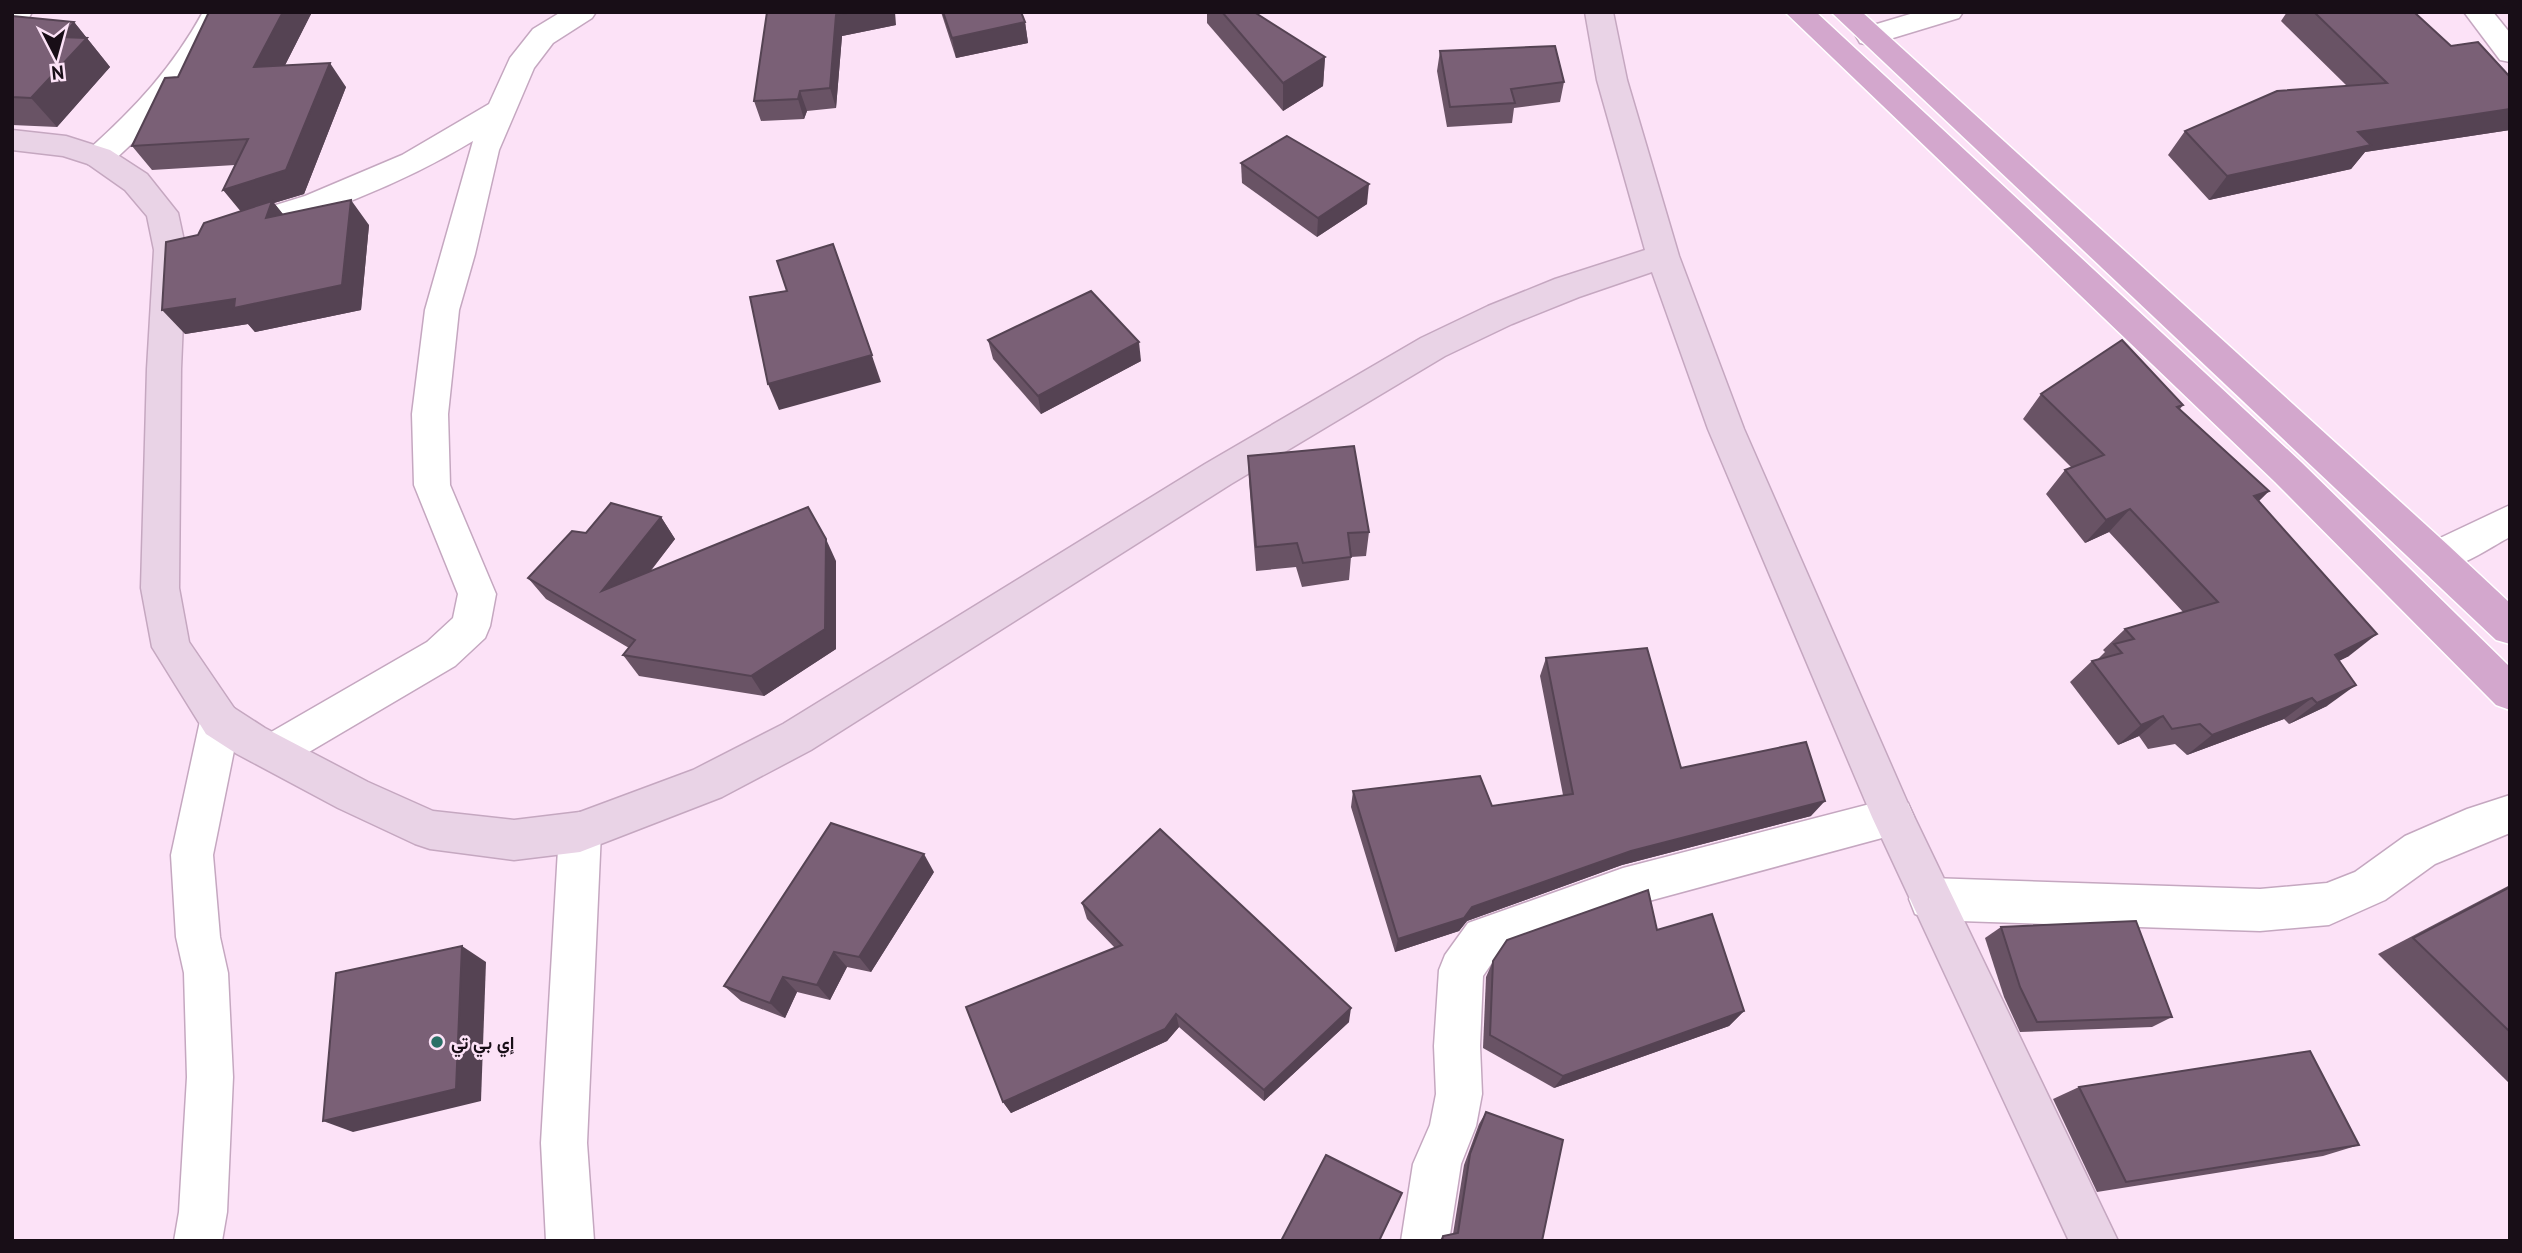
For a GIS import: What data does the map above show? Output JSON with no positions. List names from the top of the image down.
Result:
{
  "places": ["إي بي تي"],
  "north": "bottom"
}
